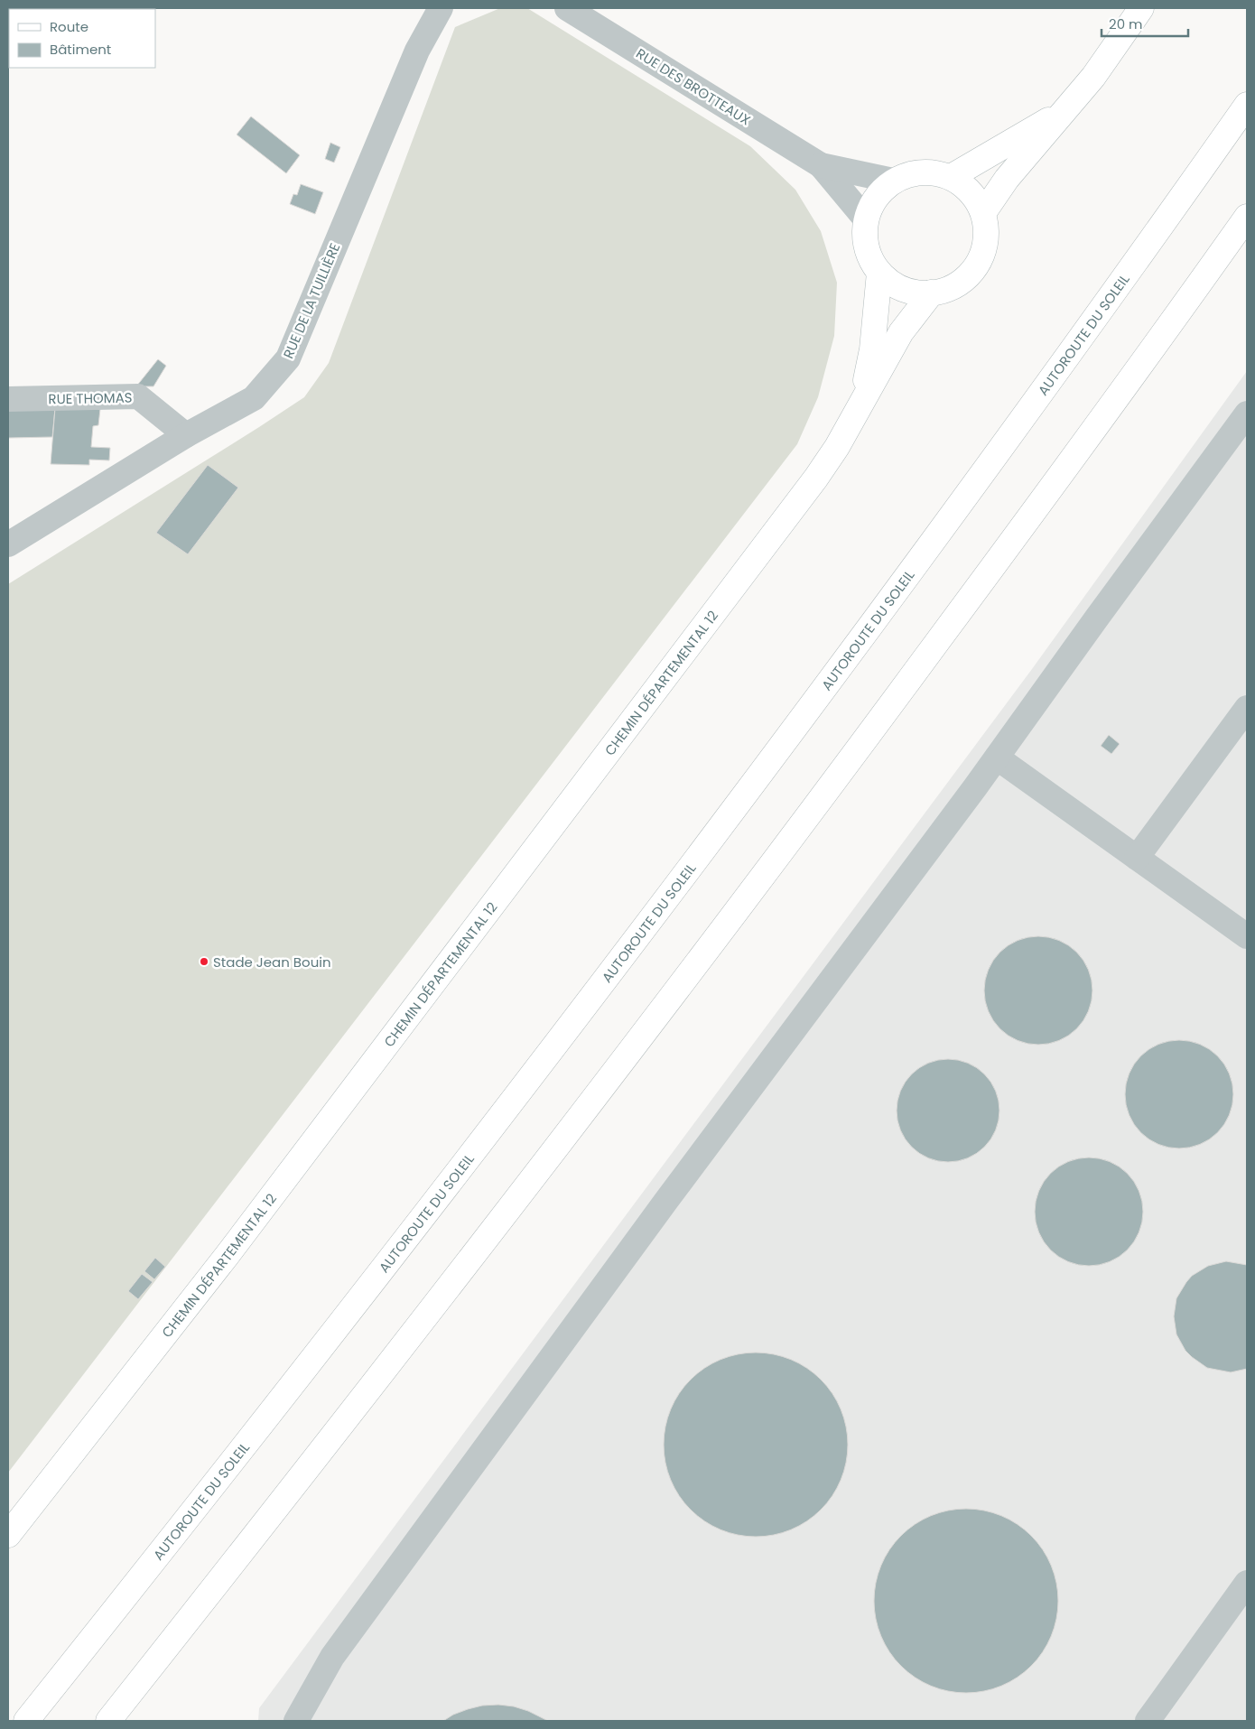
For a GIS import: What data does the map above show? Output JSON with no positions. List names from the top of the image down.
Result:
{
  "streets": {
    "main road": ["AUTOROUTE DU SOLEIL", "CHEMIN DÉPARTEMENTAL 12"],
    "street": ["RUE DES BROTTEAUX", "RUE DE LA TUILLIÈRE", "RUE THOMAS"]
  },
  "crossings": [
    ["RUE DES BROTTEAUX", "CHEMIN DÉPARTEMENTAL 12"],
    ["RUE DE LA TUILLIÈRE", "RUE THOMAS"]
  ],
  "places": ["Stade Jean Bouin"],
  "legend": ["Route", "Bâtiment"],
  "scale_bar": "20 m"
}
